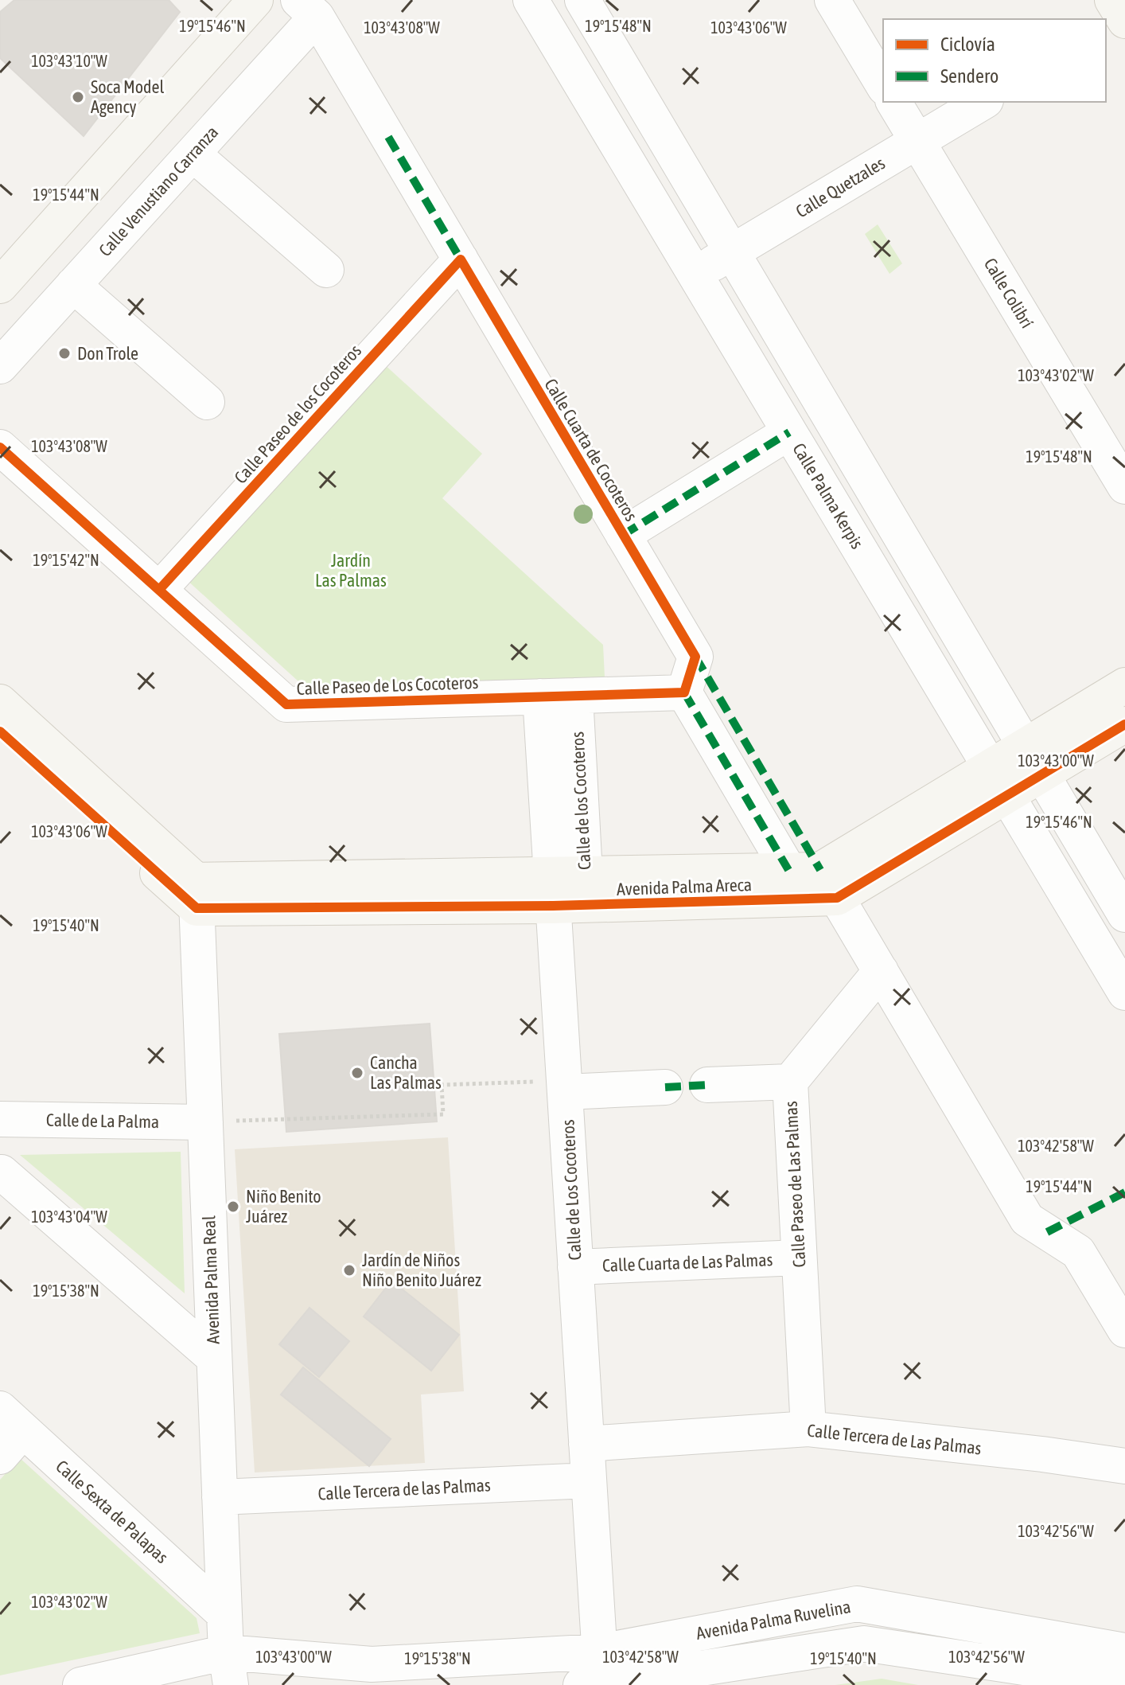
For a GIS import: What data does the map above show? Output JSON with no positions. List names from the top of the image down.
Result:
{
  "streets": {
    "street": [
      "Calle Quetzales",
      "Calle Venustiano Carranza",
      "Calle Colibrí",
      "Calle Paseo de los Cocoteros",
      "Calle Cuarta de Cocoteros",
      "Calle Palma Kerpis",
      "Calle Paseo de Los Cocoteros",
      "Calle de los Cocoteros",
      "Avenida Palma Areca",
      "Calle de La Palma",
      "Calle Paseo de Las Palmas",
      "Calle de Los Cocoteros",
      "Calle Cuarta de Las Palmas",
      "Avenida Palma Real",
      "Calle Tercera de Las Palmas",
      "Calle Tercera de las Palmas",
      "Calle Sexta de Palapas",
      "Avenida Palma Ruvelina"
    ]
  },
  "crossings": [
    ["Calle Quetzales", "Calle Colibrí"],
    ["Calle Quetzales", "Calle Palma Kerpis"],
    ["Calle Venustiano Carranza", "Calle Cuarta de Cocoteros"],
    ["Calle Paseo de los Cocoteros", "Calle Cuarta de Cocoteros"],
    ["Calle Paseo de los Cocoteros", "Calle Paseo de Los Cocoteros"],
    ["Calle Cuarta de Cocoteros", "Calle Paseo de Los Cocoteros"],
    ["Calle Palma Kerpis", "Avenida Palma Areca"],
    ["Calle Paseo de Los Cocoteros", "Calle de los Cocoteros"],
    ["Calle Paseo de Los Cocoteros", "Calle de Los Cocoteros"],
    ["Calle de los Cocoteros", "Avenida Palma Areca"],
    ["Calle de los Cocoteros", "Calle de Los Cocoteros"],
    ["Avenida Palma Areca", "Calle de Los Cocoteros"],
    ["Avenida Palma Areca", "Avenida Palma Real"],
    ["Calle de La Palma", "Avenida Palma Real"],
    ["Calle Paseo de Las Palmas", "Calle Cuarta de Las Palmas"],
    ["Calle Paseo de Las Palmas", "Calle Tercera de Las Palmas"],
    ["Calle de Los Cocoteros", "Calle Cuarta de Las Palmas"],
    ["Calle de Los Cocoteros", "Calle Tercera de Las Palmas"],
    ["Calle de Los Cocoteros", "Calle Tercera de las Palmas"],
    ["Calle de Los Cocoteros", "Avenida Palma Ruvelina"],
    ["Avenida Palma Real", "Calle Tercera de las Palmas"],
    ["Avenida Palma Real", "Calle Sexta de Palapas"],
    ["Avenida Palma Real", "Avenida Palma Ruvelina"]
  ],
  "parks": ["Jardín Las Palmas"],
  "places": [
    "Soca Model Agency",
    "Don Trole",
    "Cancha Las Palmas",
    "Niño Benito Juárez",
    "Jardín de Niños Niño Benito Juárez"
  ],
  "legend": ["Ciclovía", "Sendero"],
  "coordinates": [
    "19°15'46\"N",
    "19°15'48\"N",
    "103°43'08\"W",
    "103°43'06\"W",
    "103°43'10\"W",
    "19°15'44\"N",
    "103°43'02\"W",
    "19°15'42\"N",
    "103°43'00\"W",
    "19°15'40\"N",
    "103°42'58\"W",
    "103°43'04\"W",
    "19°15'38\"N",
    "103°42'56\"W"
  ]
}
